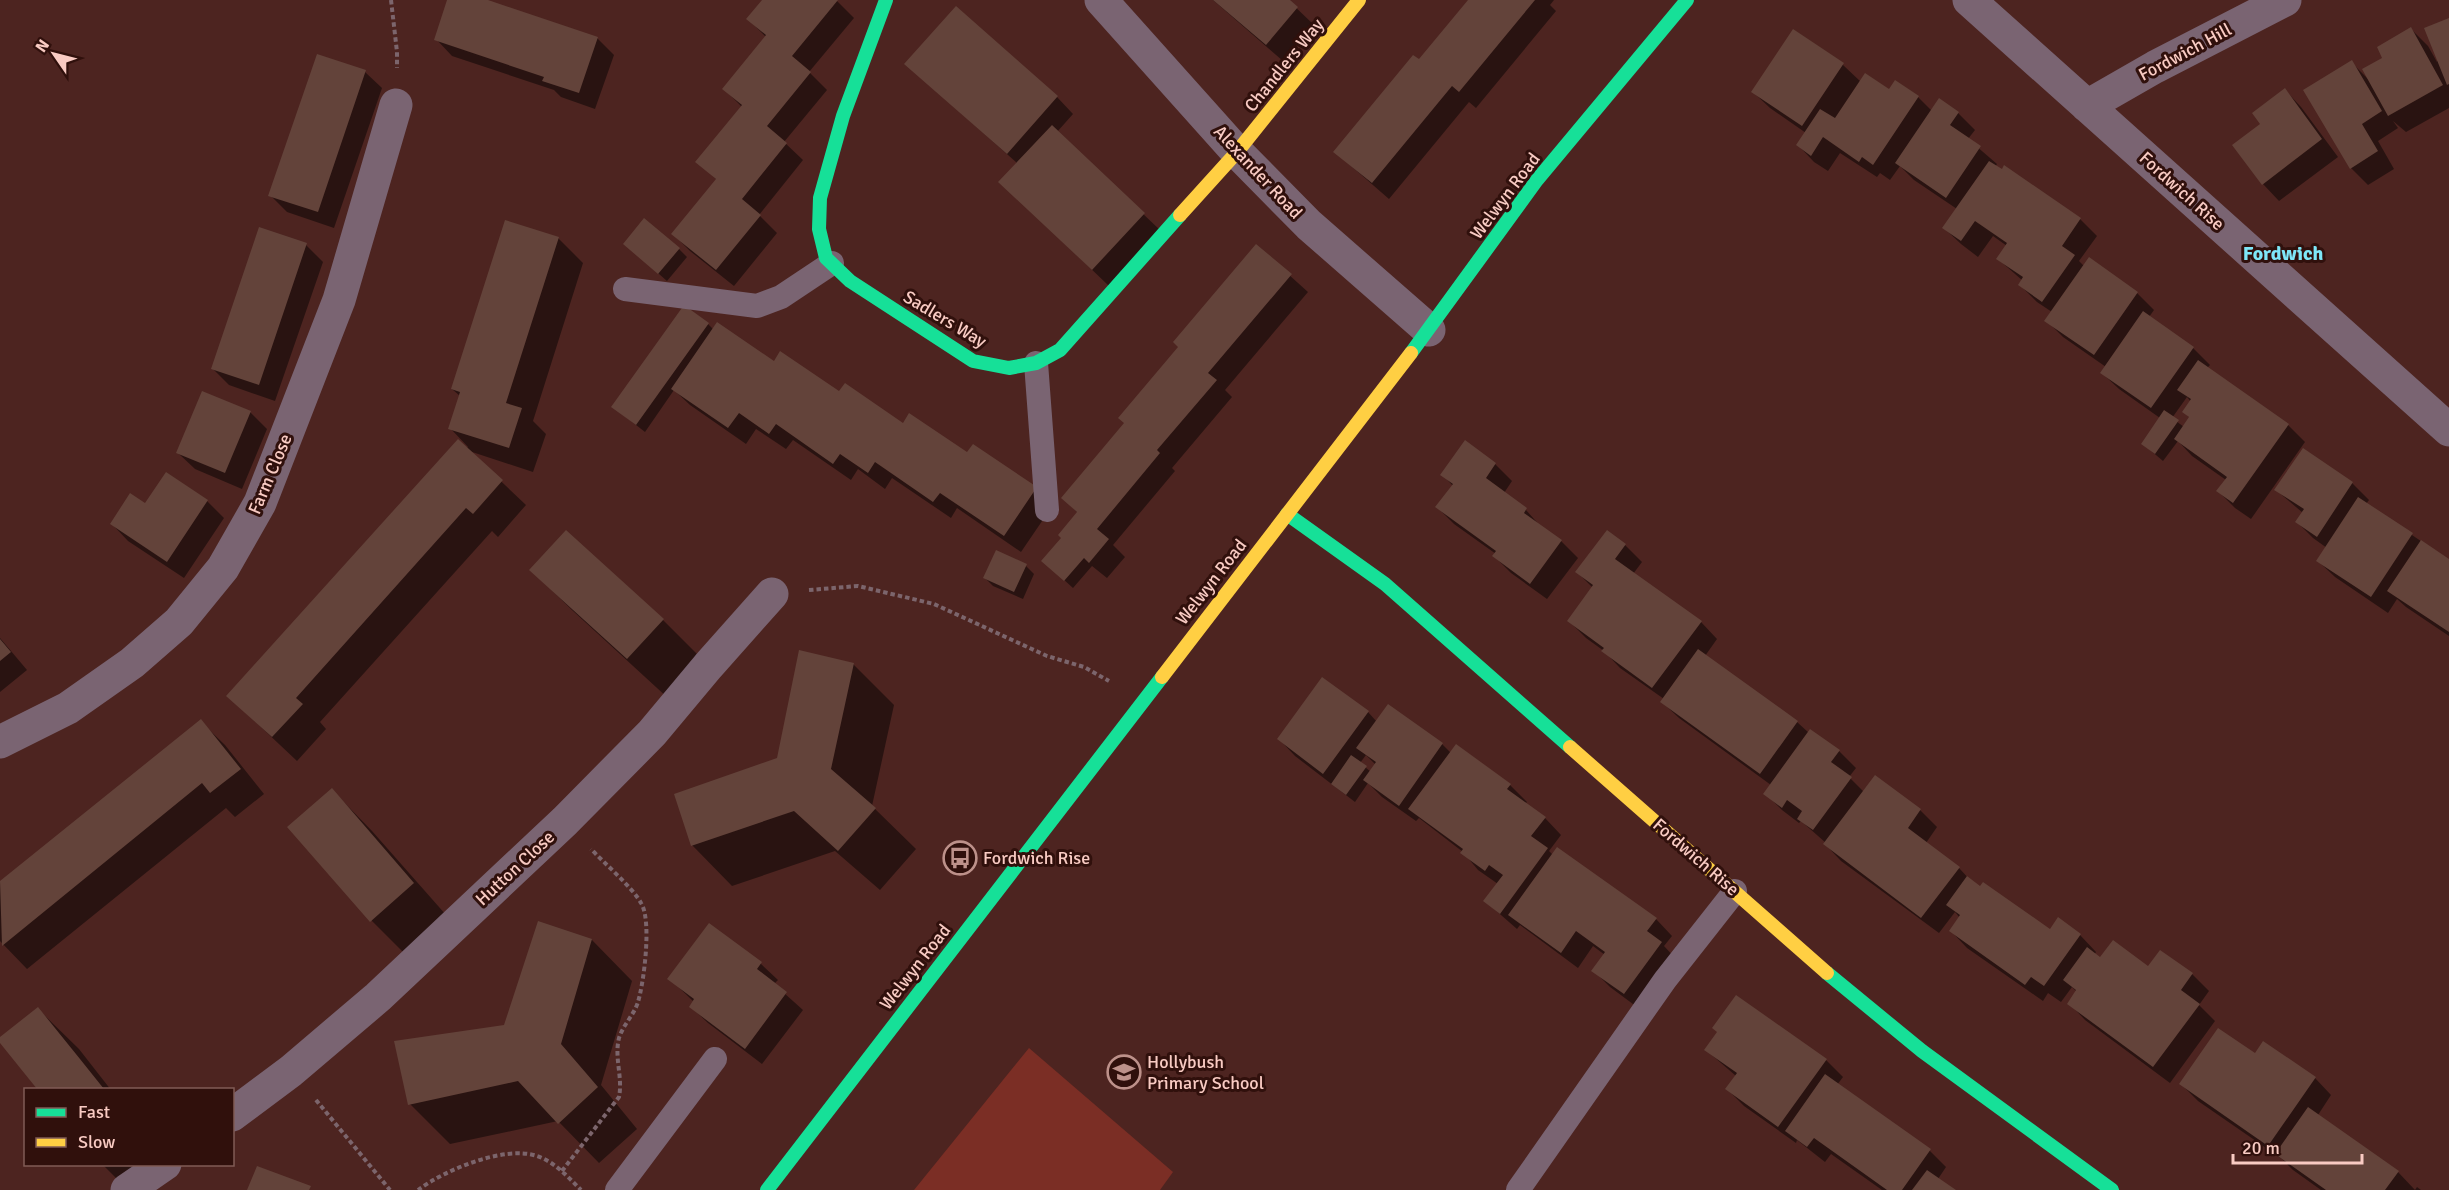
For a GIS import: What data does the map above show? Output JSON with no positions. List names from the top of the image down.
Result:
{
  "streets": {
    "street": [
      "Fordwich Hill",
      "Chandlers Way",
      "Alexander Road",
      "Fordwich Rise",
      "Welwyn Road",
      "Sadlers Way",
      "Farm Close",
      "Hutton Close"
    ]
  },
  "crossings": [
    ["Fordwich Hill", "Fordwich Rise"],
    ["Chandlers Way", "Alexander Road"],
    ["Chandlers Way", "Sadlers Way"],
    ["Alexander Road", "Welwyn Road"],
    ["Alexander Road", "Sadlers Way"],
    ["Fordwich Rise", "Welwyn Road"]
  ],
  "districts": ["Fordwich"],
  "places": {
    "bus stop": ["Fordwich Rise"],
    "school or university": ["Hollybush Primary School"]
  },
  "legend": ["Fast", "Slow"],
  "scale_bar": "20 m",
  "north": "top left"
}
